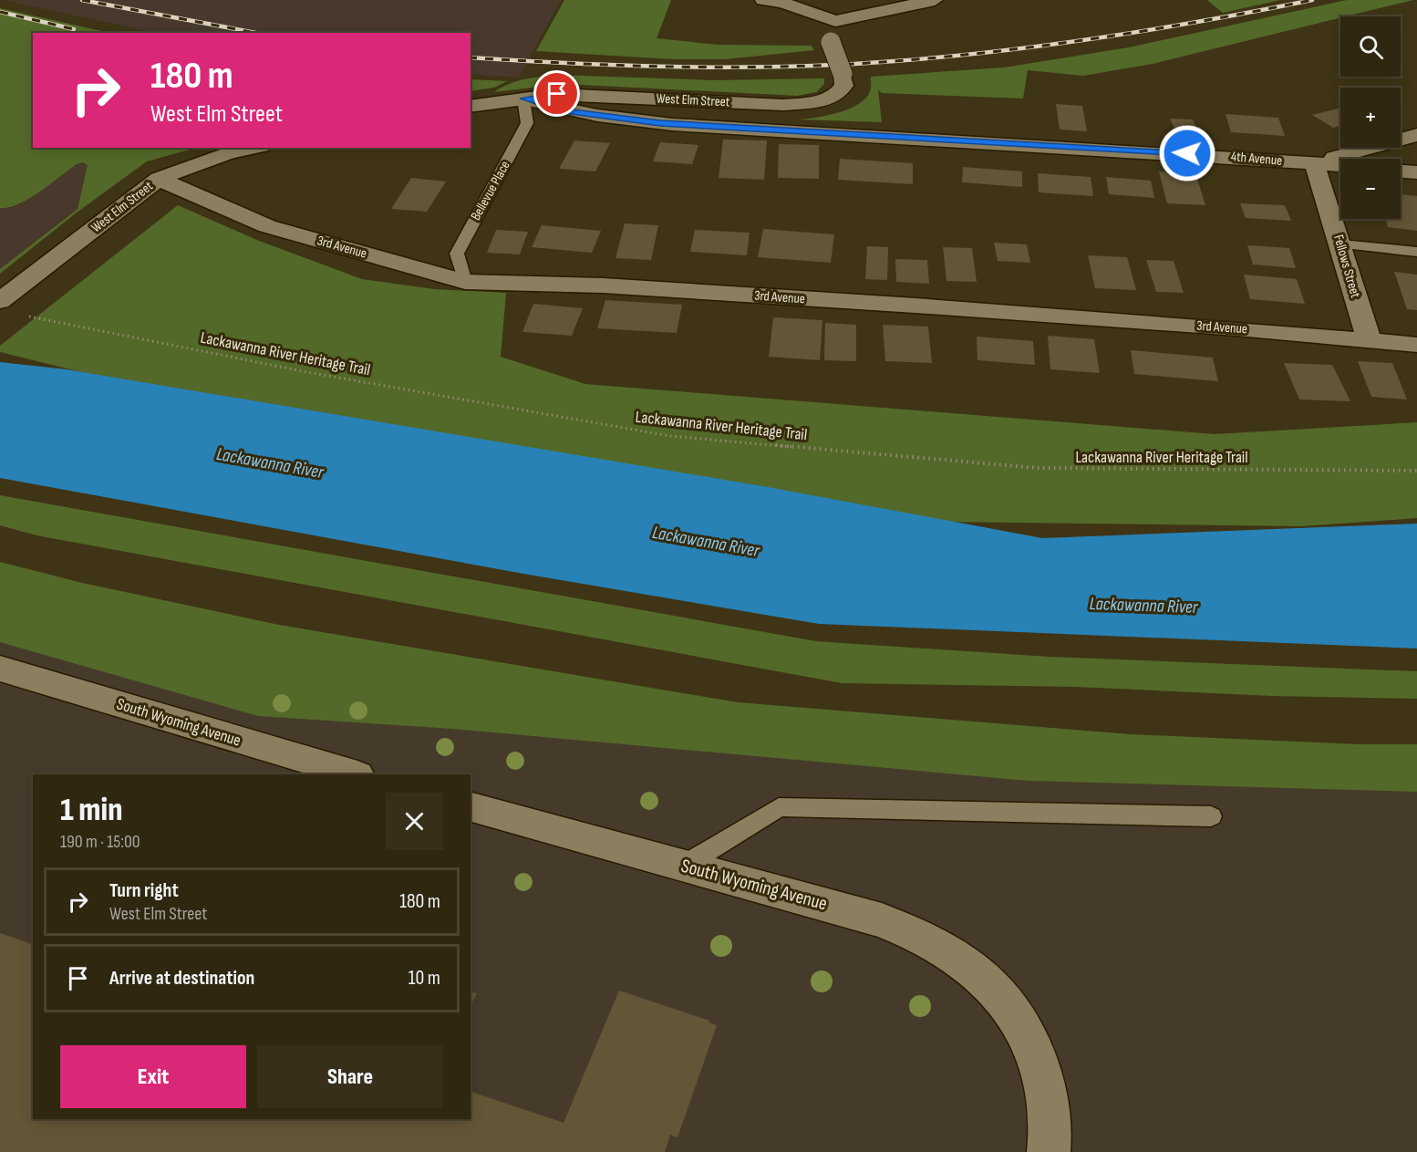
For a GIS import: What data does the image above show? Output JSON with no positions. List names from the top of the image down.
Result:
{
  "streets": {
    "street": [
      "West Elm Street",
      "4th Avenue",
      "3rd Avenue",
      "Fellows Street",
      "South Wyoming Avenue"
    ],
    "lane": ["Bellevue Place"],
    "path": ["Lackawanna River Heritage Trail"]
  },
  "crossings": [
    ["West Elm Street", "4th Avenue"],
    ["West Elm Street", "Bellevue Place"],
    ["West Elm Street", "3rd Avenue"],
    ["4th Avenue", "Bellevue Place"],
    ["4th Avenue", "Fellows Street"],
    ["Bellevue Place", "3rd Avenue"],
    ["3rd Avenue", "Fellows Street"]
  ],
  "water": ["Lackawanna River"],
  "page": {
    "map_buttons": ["+", "−"],
    "turn": ["180 m", "West Elm Street"],
    "heading": ["1 min", "190 m · 15:00"],
    "list": [
      {
        "name": "Turn right",
        "note": "West Elm Street",
        "value": "180 m"
      },
      {
        "name": "Arrive at destination",
        "value": "10 m"
      }
    ],
    "buttons": ["Exit", "Share"]
  }
}
